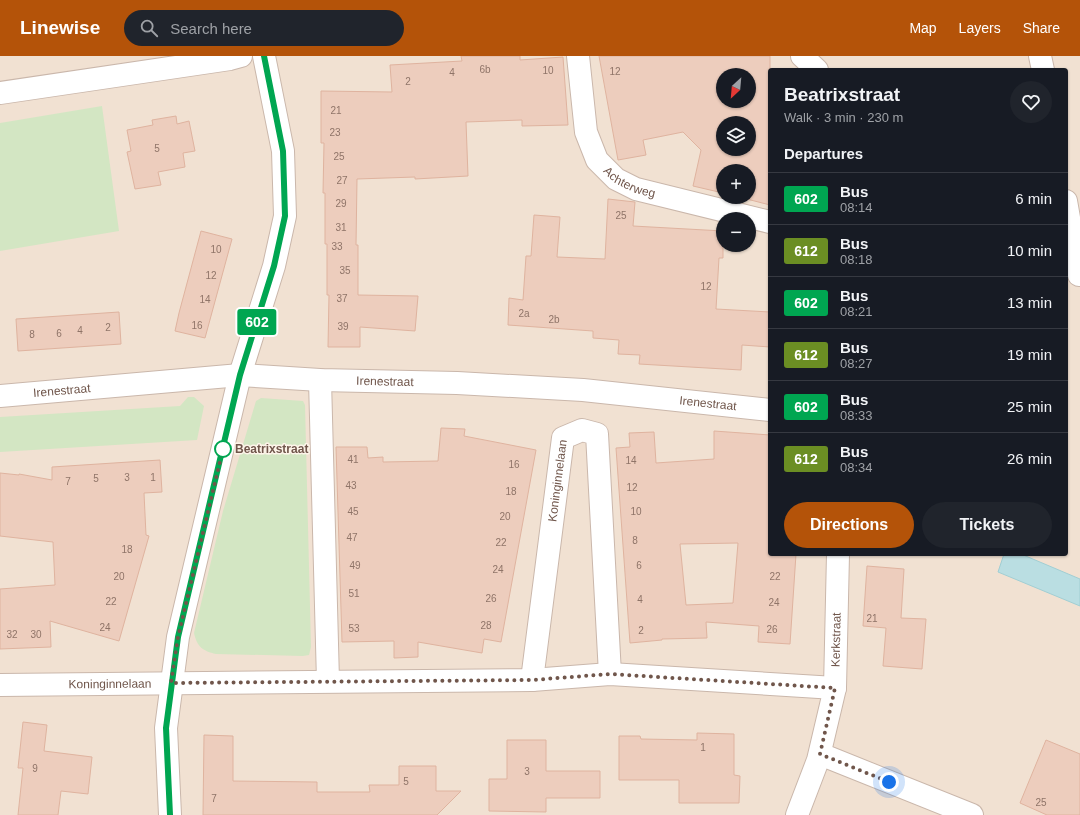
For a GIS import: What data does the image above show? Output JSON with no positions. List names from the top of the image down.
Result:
{
  "streets": {
    "street": [
      "Achterweg",
      "Irenestraat",
      "Koninginnelaan",
      "Kerkstraat"
    ]
  },
  "crossings": [
    ["Koninginnelaan", "Kerkstraat"]
  ],
  "places": ["Beatrixstraat"],
  "lines": ["bus line 602"],
  "house_numbers": [
    "6b",
    "10",
    "12",
    "4",
    "2",
    "21",
    "23",
    "5",
    "25",
    "27",
    "29",
    "25",
    "31",
    "33",
    "10",
    "35",
    "12",
    "12",
    "37",
    "14",
    "2a",
    "2b",
    "16",
    "39",
    "2",
    "4",
    "6",
    "8",
    "41",
    "14",
    "16",
    "3",
    "1",
    "5",
    "7",
    "43",
    "12",
    "18",
    "45",
    "10",
    "20",
    "47",
    "8",
    "22",
    "18",
    "49",
    "6",
    "24",
    "20",
    "22",
    "51",
    "26",
    "4",
    "22",
    "24",
    "21",
    "28",
    "24",
    "53",
    "26",
    "2",
    "32",
    "30",
    "1",
    "9",
    "3",
    "5",
    "7",
    "25"
  ],
  "north": "bottom left",
  "page": {
    "header": "Linewise",
    "search": "Search here",
    "nav": ["Map", "Layers", "Share"],
    "on_map": "602",
    "map_buttons": ["+", "−"],
    "heading": [
      ["Beatrixstraat", "Walk · 3 min · 230 m"],
      "Departures"
    ],
    "list": [
      {
        "mark": "602",
        "name": "Bus",
        "note": "08:14",
        "value": "6 min"
      },
      {
        "mark": "612",
        "name": "Bus",
        "note": "08:18",
        "value": "10 min"
      },
      {
        "mark": "602",
        "name": "Bus",
        "note": "08:21",
        "value": "13 min"
      },
      {
        "mark": "612",
        "name": "Bus",
        "note": "08:27",
        "value": "19 min"
      },
      {
        "mark": "602",
        "name": "Bus",
        "note": "08:33",
        "value": "25 min"
      },
      {
        "mark": "612",
        "name": "Bus",
        "note": "08:34",
        "value": "26 min"
      }
    ],
    "buttons": ["Directions", "Tickets"]
  }
}
